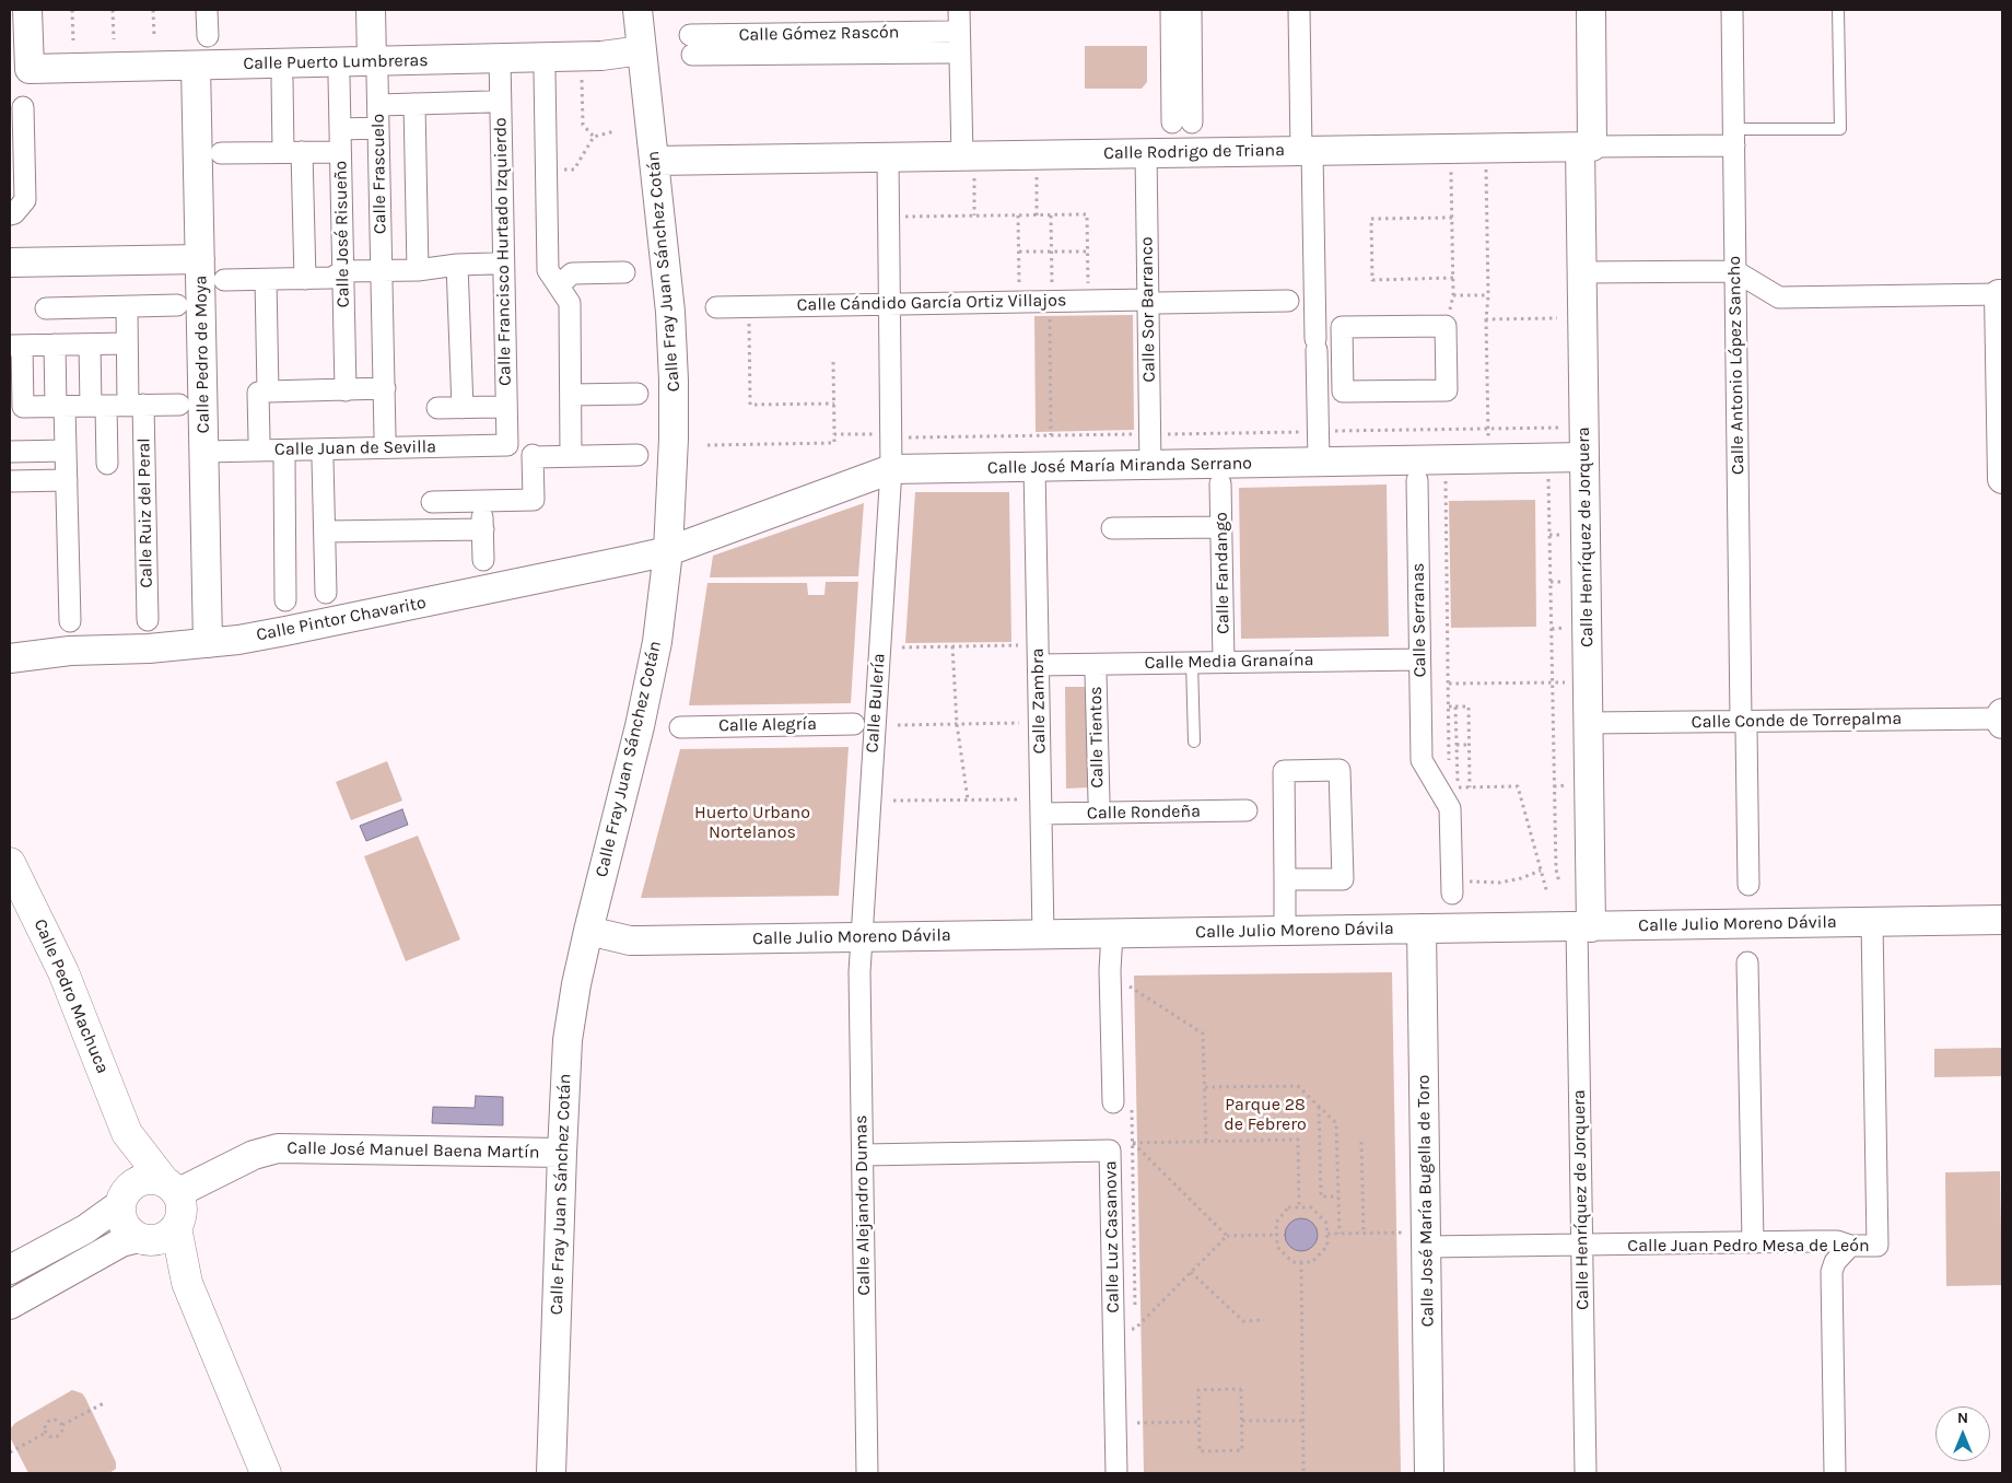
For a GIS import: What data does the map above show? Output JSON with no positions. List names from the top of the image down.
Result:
{
  "streets": {
    "main road": ["Calle Pedro Machuca"],
    "street": [
      "Calle Gómez Rascón",
      "Calle Puerto Lumbreras",
      "Calle Rodrigo de Triana",
      "Calle Frascuelo",
      "Calle José Risueño",
      "Calle Francisco Hurtado Izquierdo",
      "Calle Fray Juan Sánchez Cotán",
      "Calle Cándido García Ortiz Villajos",
      "Calle Sor Barranco",
      "Calle Pedro de Moya",
      "Calle Antonio López Sancho",
      "Calle Juan de Sevilla",
      "Calle José María Miranda Serrano",
      "Calle Ruiz del Peral",
      "Calle Henríquez de Jorquera",
      "Calle Fandango",
      "Calle Pintor Chavarito",
      "Calle Serranas",
      "Calle Media Granaína",
      "Calle Zambra",
      "Calle Bulería",
      "Calle Conde de Torrepalma",
      "Calle Alegría",
      "Calle Tientos",
      "Calle Rondeña",
      "Calle Julio Moreno Dávila",
      "Calle José Manuel Baena Martín",
      "Calle José María Bugella de Toro",
      "Calle Alejandro Dumas",
      "Calle Luz Casanova",
      "Calle Juan Pedro Mesa de León"
    ]
  },
  "crossings": [
    ["Calle Puerto Lumbreras", "Calle Frascuelo"],
    ["Calle Puerto Lumbreras", "Calle Francisco Hurtado Izquierdo"],
    ["Calle Puerto Lumbreras", "Calle Fray Juan Sánchez Cotán"],
    ["Calle Puerto Lumbreras", "Calle Pedro de Moya"],
    ["Calle Rodrigo de Triana", "Calle Fray Juan Sánchez Cotán"],
    ["Calle Rodrigo de Triana", "Calle Sor Barranco"],
    ["Calle Rodrigo de Triana", "Calle Antonio López Sancho"],
    ["Calle Rodrigo de Triana", "Calle Henríquez de Jorquera"],
    ["Calle Rodrigo de Triana", "Calle Bulería"],
    ["Calle Francisco Hurtado Izquierdo", "Calle Juan de Sevilla"],
    ["Calle Fray Juan Sánchez Cotán", "Calle José María Miranda Serrano"],
    ["Calle Fray Juan Sánchez Cotán", "Calle Pintor Chavarito"],
    ["Calle Fray Juan Sánchez Cotán", "Calle Julio Moreno Dávila"],
    ["Calle Fray Juan Sánchez Cotán", "Calle José Manuel Baena Martín"],
    ["Calle Cándido García Ortiz Villajos", "Calle Sor Barranco"],
    ["Calle Cándido García Ortiz Villajos", "Calle Bulería"],
    ["Calle Sor Barranco", "Calle José María Miranda Serrano"],
    ["Calle Pedro de Moya", "Calle Juan de Sevilla"],
    ["Calle Pedro de Moya", "Calle Pintor Chavarito"],
    ["Calle Antonio López Sancho", "Calle Conde de Torrepalma"],
    ["Calle José María Miranda Serrano", "Calle Henríquez de Jorquera"],
    ["Calle José María Miranda Serrano", "Calle Pintor Chavarito"],
    ["Calle José María Miranda Serrano", "Calle Zambra"],
    ["Calle José María Miranda Serrano", "Calle Bulería"],
    ["Calle Henríquez de Jorquera", "Calle Conde de Torrepalma"],
    ["Calle Henríquez de Jorquera", "Calle Julio Moreno Dávila"],
    ["Calle Henríquez de Jorquera", "Calle Juan Pedro Mesa de León"],
    ["Calle Fandango", "Calle Media Granaína"],
    ["Calle Serranas", "Calle Media Granaína"],
    ["Calle Media Granaína", "Calle Zambra"],
    ["Calle Zambra", "Calle Rondeña"],
    ["Calle Zambra", "Calle Julio Moreno Dávila"],
    ["Calle Bulería", "Calle Julio Moreno Dávila"],
    ["Calle Bulería", "Calle Alejandro Dumas"],
    ["Calle Julio Moreno Dávila", "Calle José María Bugella de Toro"],
    ["Calle Julio Moreno Dávila", "Calle Alejandro Dumas"],
    ["Calle Julio Moreno Dávila", "Calle Juan Pedro Mesa de León"],
    ["Calle Pedro Machuca", "Calle José Manuel Baena Martín"],
    ["Calle José María Bugella de Toro", "Calle Juan Pedro Mesa de León"],
    ["Calle Alejandro Dumas", "Calle Luz Casanova"]
  ],
  "parks": ["Huerto Urbano Nortelanos", "Parque 28 de Febrero"],
  "north": "top"
}
